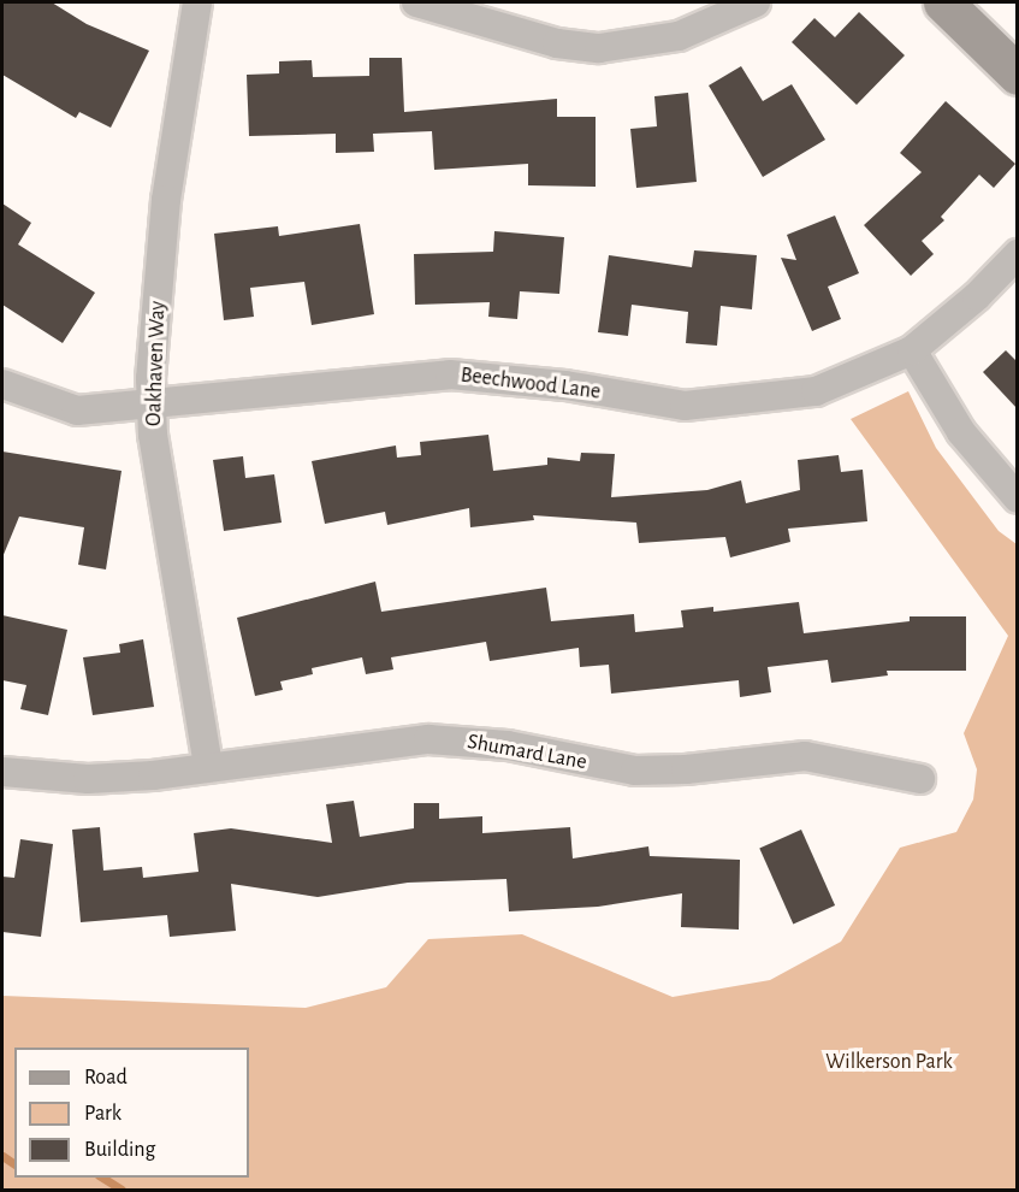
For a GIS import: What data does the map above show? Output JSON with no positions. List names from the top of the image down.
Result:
{
  "streets": {
    "street": ["Oakhaven Way", "Beechwood Lane", "Shumard Lane"]
  },
  "crossings": [
    ["Oakhaven Way", "Beechwood Lane"],
    ["Oakhaven Way", "Shumard Lane"]
  ],
  "parks": ["Wilkerson Park"],
  "legend": ["Road", "Park", "Building"]
}
